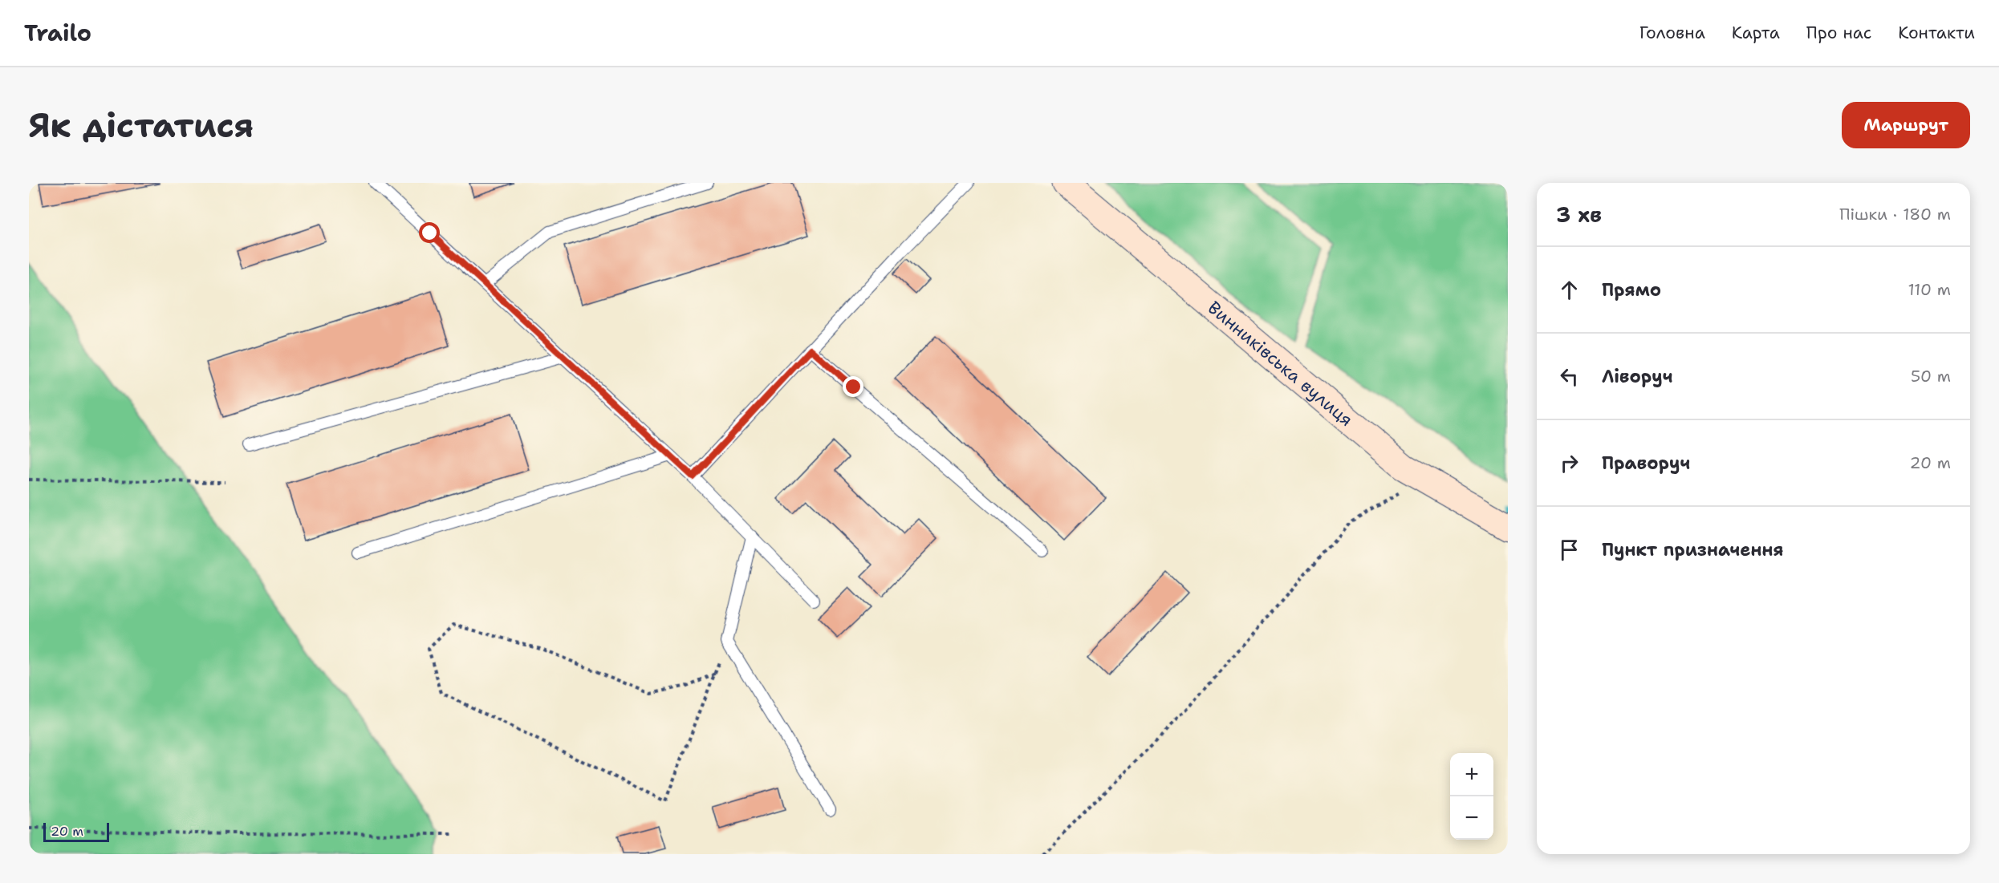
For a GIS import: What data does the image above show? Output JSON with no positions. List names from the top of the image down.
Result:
{
  "streets": {
    "main road": ["Винниківська вулиця"]
  },
  "scale_bar": "20 m",
  "page": {
    "header": "Trailo",
    "nav": [
      "Головна",
      "Карта",
      "Про нас",
      "Контакти"
    ],
    "buttons": "Маршрут",
    "title": "Як дістатися",
    "heading": ["3 хв", "Пішки · 180 m"],
    "list": [
      ["Прямо", "110 m"],
      ["Ліворуч", "50 m"],
      ["Праворуч", "20 m"],
      "Пункт призначення"
    ],
    "map_buttons": ["+", "−"],
    "scale": "20 m"
  }
}
